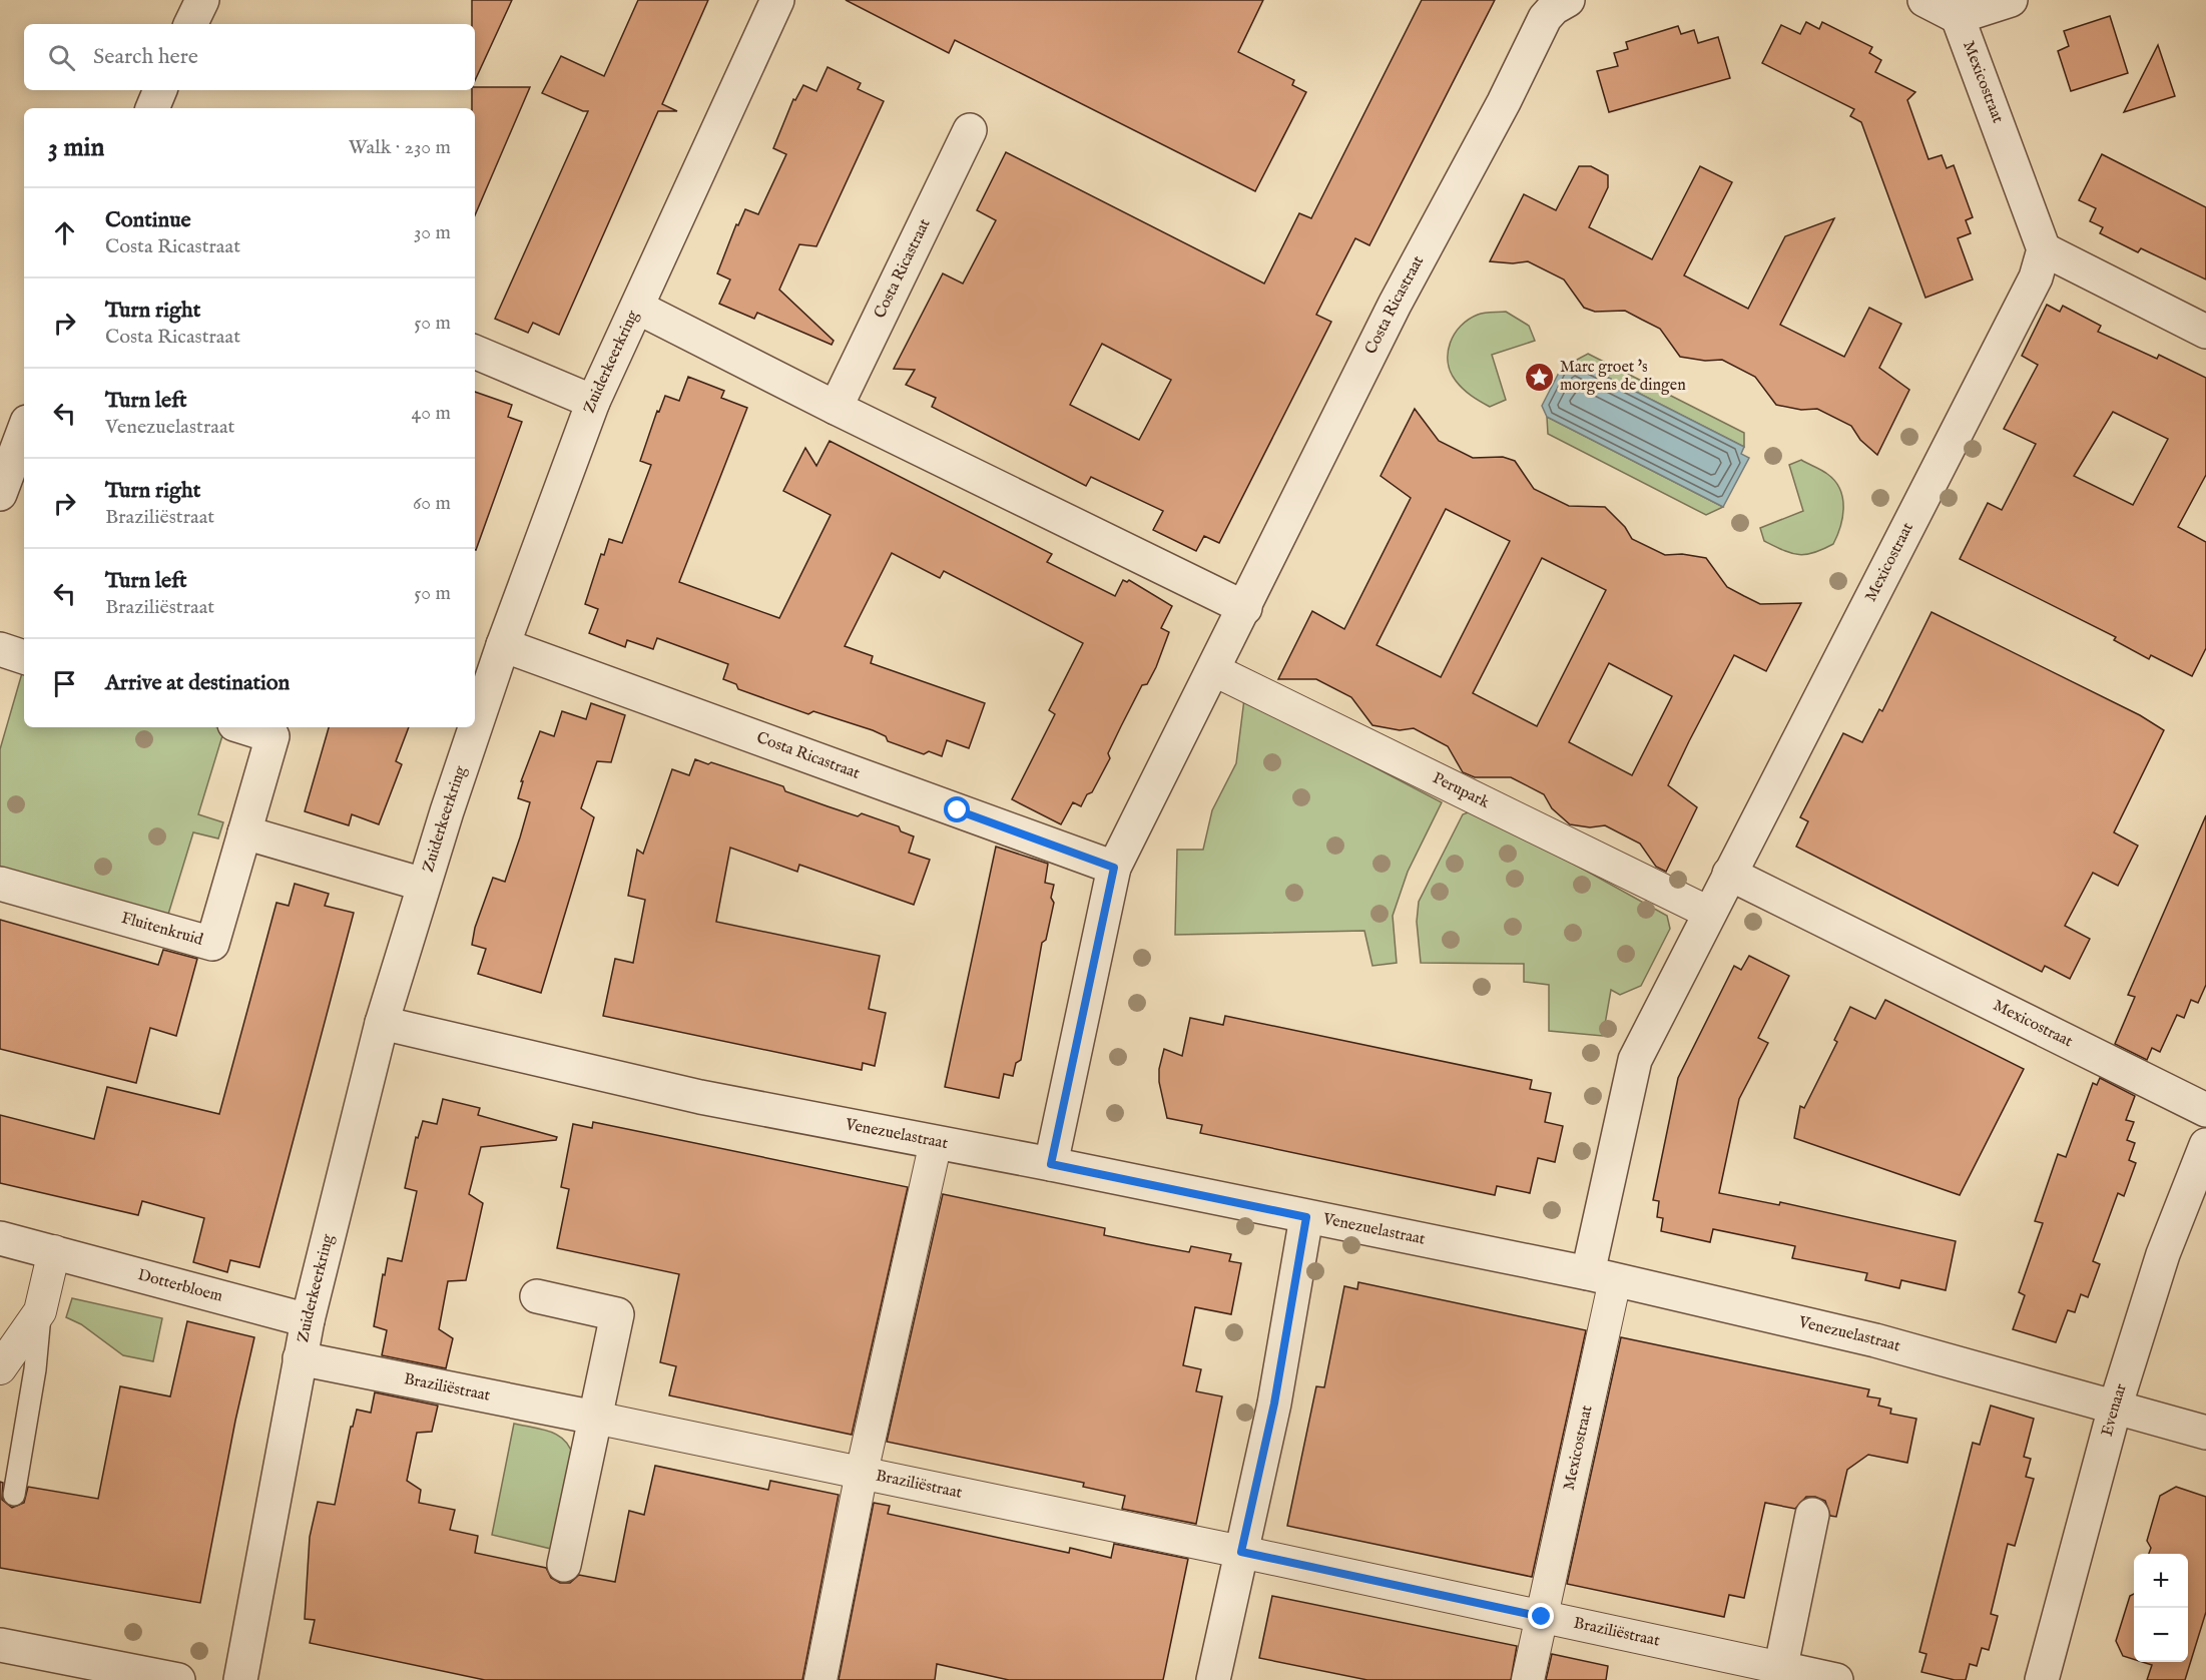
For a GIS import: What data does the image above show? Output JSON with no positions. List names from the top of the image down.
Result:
{
  "streets": {
    "street": [
      "Mexicostraat",
      "Costa Ricastraat",
      "Zuiderkeerkring",
      "Perupark",
      "Fluitenkruid",
      "Venezuelastraat",
      "Dotterbloem",
      "Braziliëstraat",
      "Evenaar"
    ]
  },
  "crossings": [
    ["Mexicostraat", "Perupark"],
    ["Mexicostraat", "Venezuelastraat"],
    ["Mexicostraat", "Braziliëstraat"],
    ["Costa Ricastraat", "Zuiderkeerkring"],
    ["Costa Ricastraat", "Perupark"],
    ["Costa Ricastraat", "Venezuelastraat"],
    ["Zuiderkeerkring", "Venezuelastraat"],
    ["Zuiderkeerkring", "Dotterbloem"],
    ["Zuiderkeerkring", "Braziliëstraat"],
    ["Venezuelastraat", "Evenaar"]
  ],
  "places": {
    "place": ["Marc groet 's morgens de dingen"]
  },
  "page": {
    "search": "Search here",
    "heading": ["3 min", "Walk · 230 m"],
    "list": [
      ["Continue", "Costa Ricastraat", "30 m"],
      ["Turn right", "Costa Ricastraat", "50 m"],
      ["Turn left", "Venezuelastraat", "40 m"],
      ["Turn right", "Braziliëstraat", "60 m"],
      ["Turn left", "Braziliëstraat", "50 m"],
      "Arrive at destination"
    ],
    "map_buttons": ["+", "−"]
  }
}
